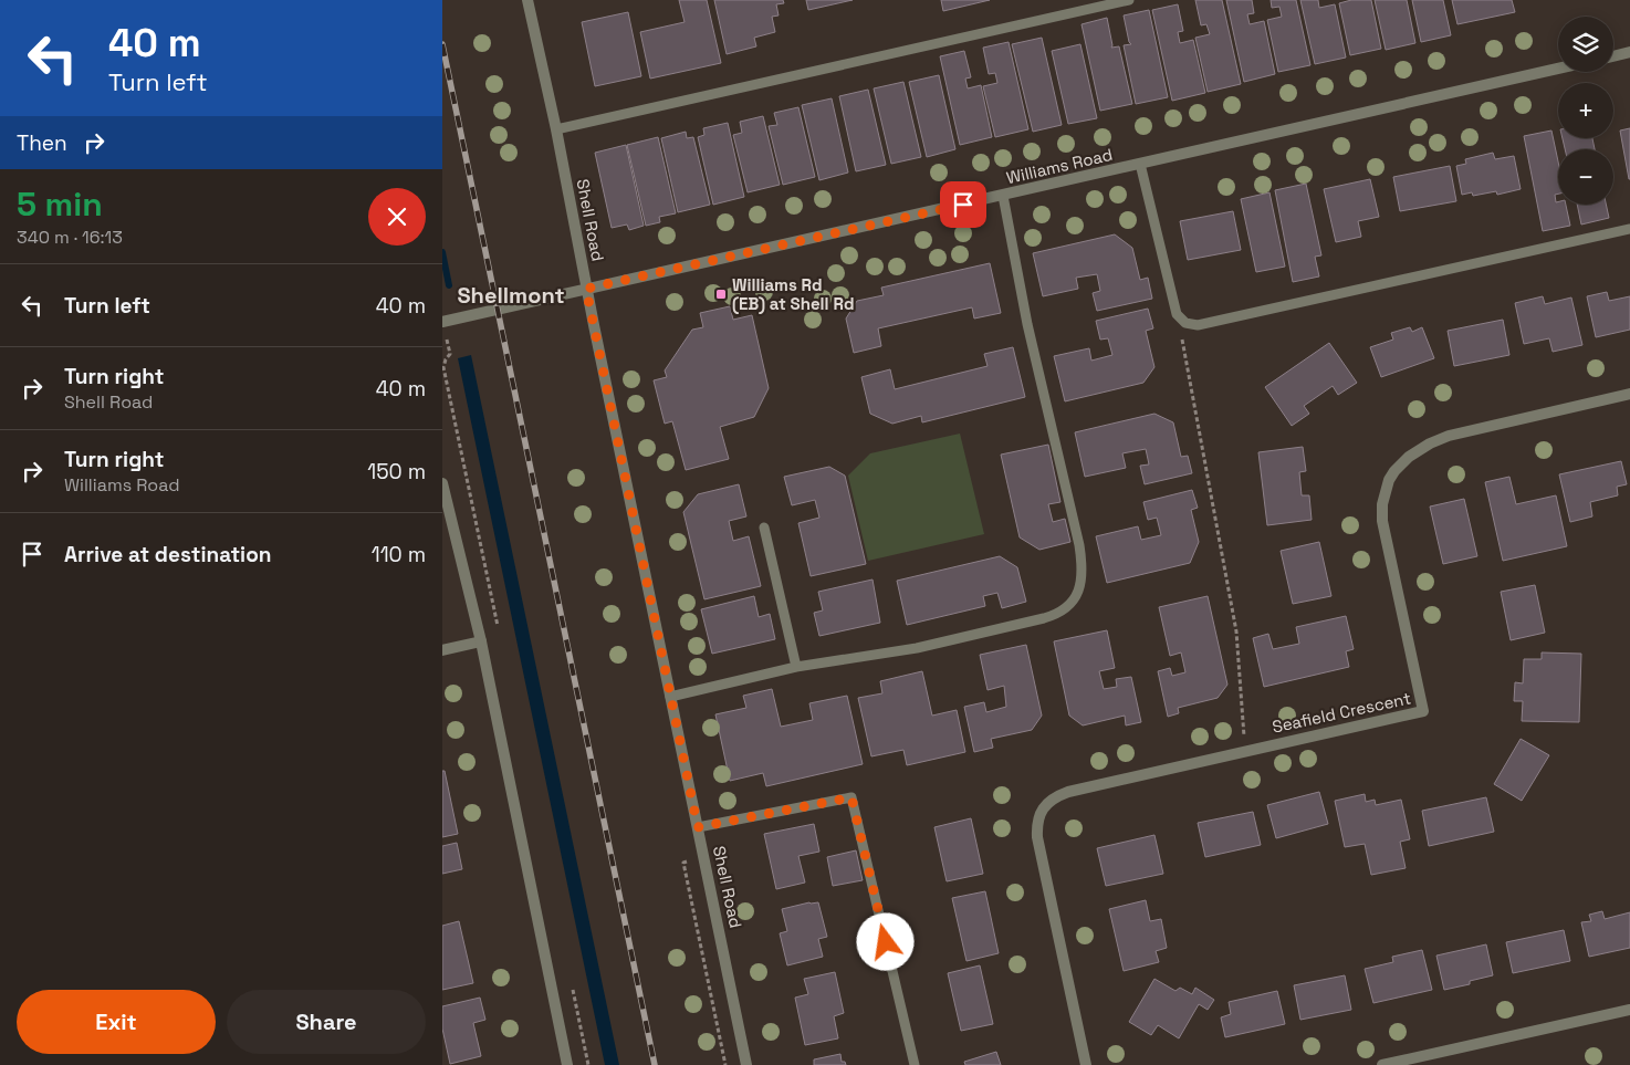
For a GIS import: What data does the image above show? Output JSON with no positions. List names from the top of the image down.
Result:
{
  "streets": {
    "street": ["Williams Road", "Shell Road", "Seafield Crescent"]
  },
  "crossings": [
    ["Williams Road", "Shell Road"]
  ],
  "districts": ["Shellmont"],
  "places": {
    "transit": ["Williams Rd (EB) at Shell Rd"]
  },
  "page": {
    "turn": ["40 m", "Turn left"],
    "map_buttons": ["+", "−"],
    "then": "Then",
    "heading": ["5 min", "340 m · 16:13"],
    "list": [
      {
        "name": "Turn left",
        "value": "40 m"
      },
      {
        "name": "Turn right",
        "note": "Shell Road",
        "value": "40 m"
      },
      {
        "name": "Turn right",
        "note": "Williams Road",
        "value": "150 m"
      },
      {
        "name": "Arrive at destination",
        "value": "110 m"
      }
    ],
    "buttons": ["Exit", "Share"]
  }
}
